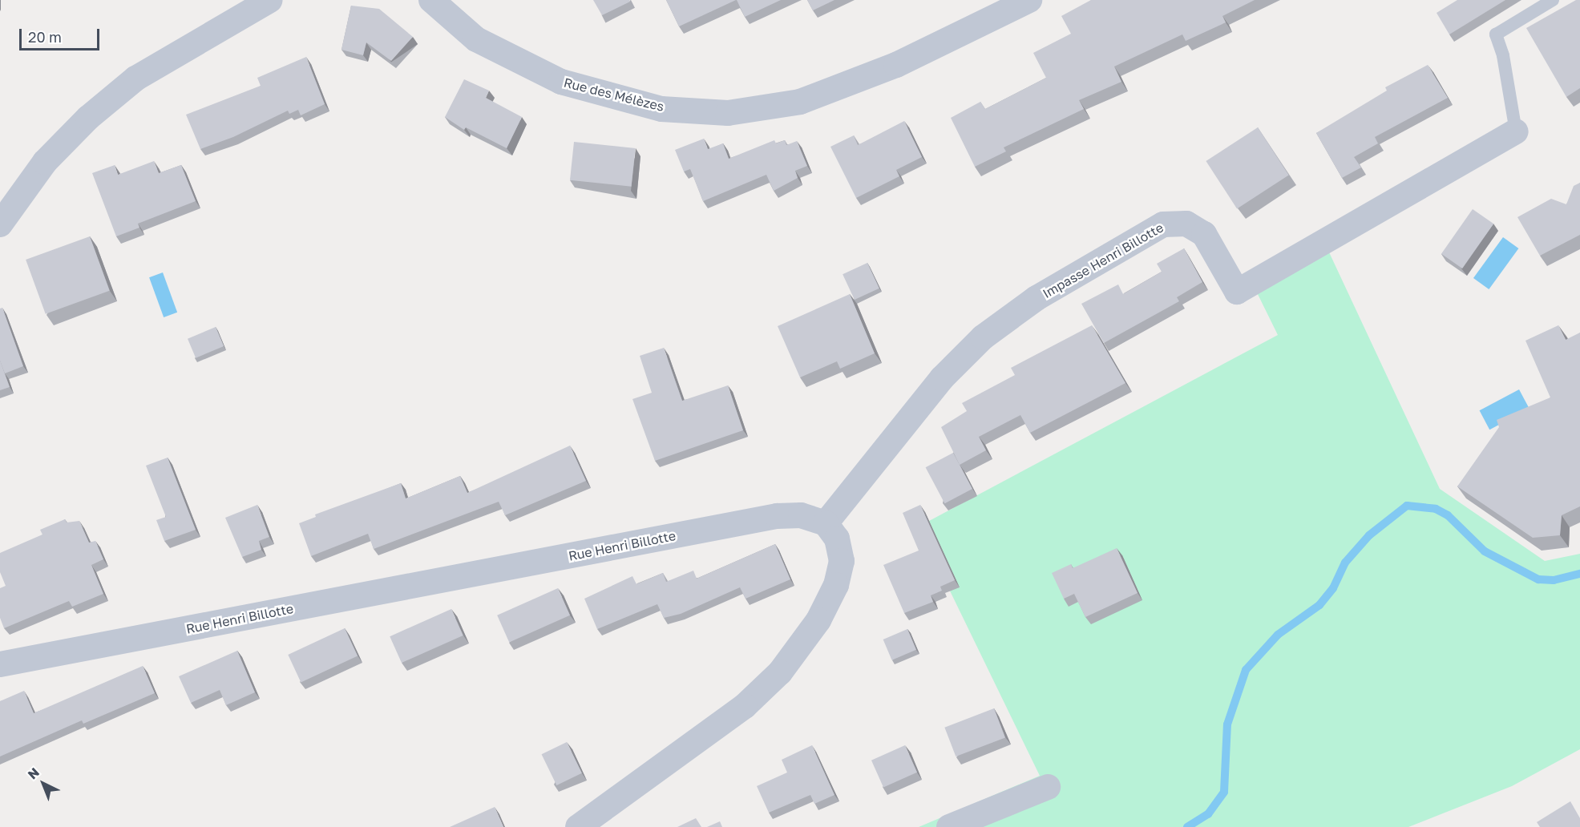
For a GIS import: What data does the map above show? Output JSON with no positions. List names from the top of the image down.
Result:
{
  "streets": {
    "street": ["Rue des Mélèzes", "Impasse Henri Billotte", "Rue Henri Billotte"]
  },
  "crossings": [
    ["Impasse Henri Billotte", "Rue Henri Billotte"]
  ],
  "scale_bar": "20 m",
  "north": "top left"
}
